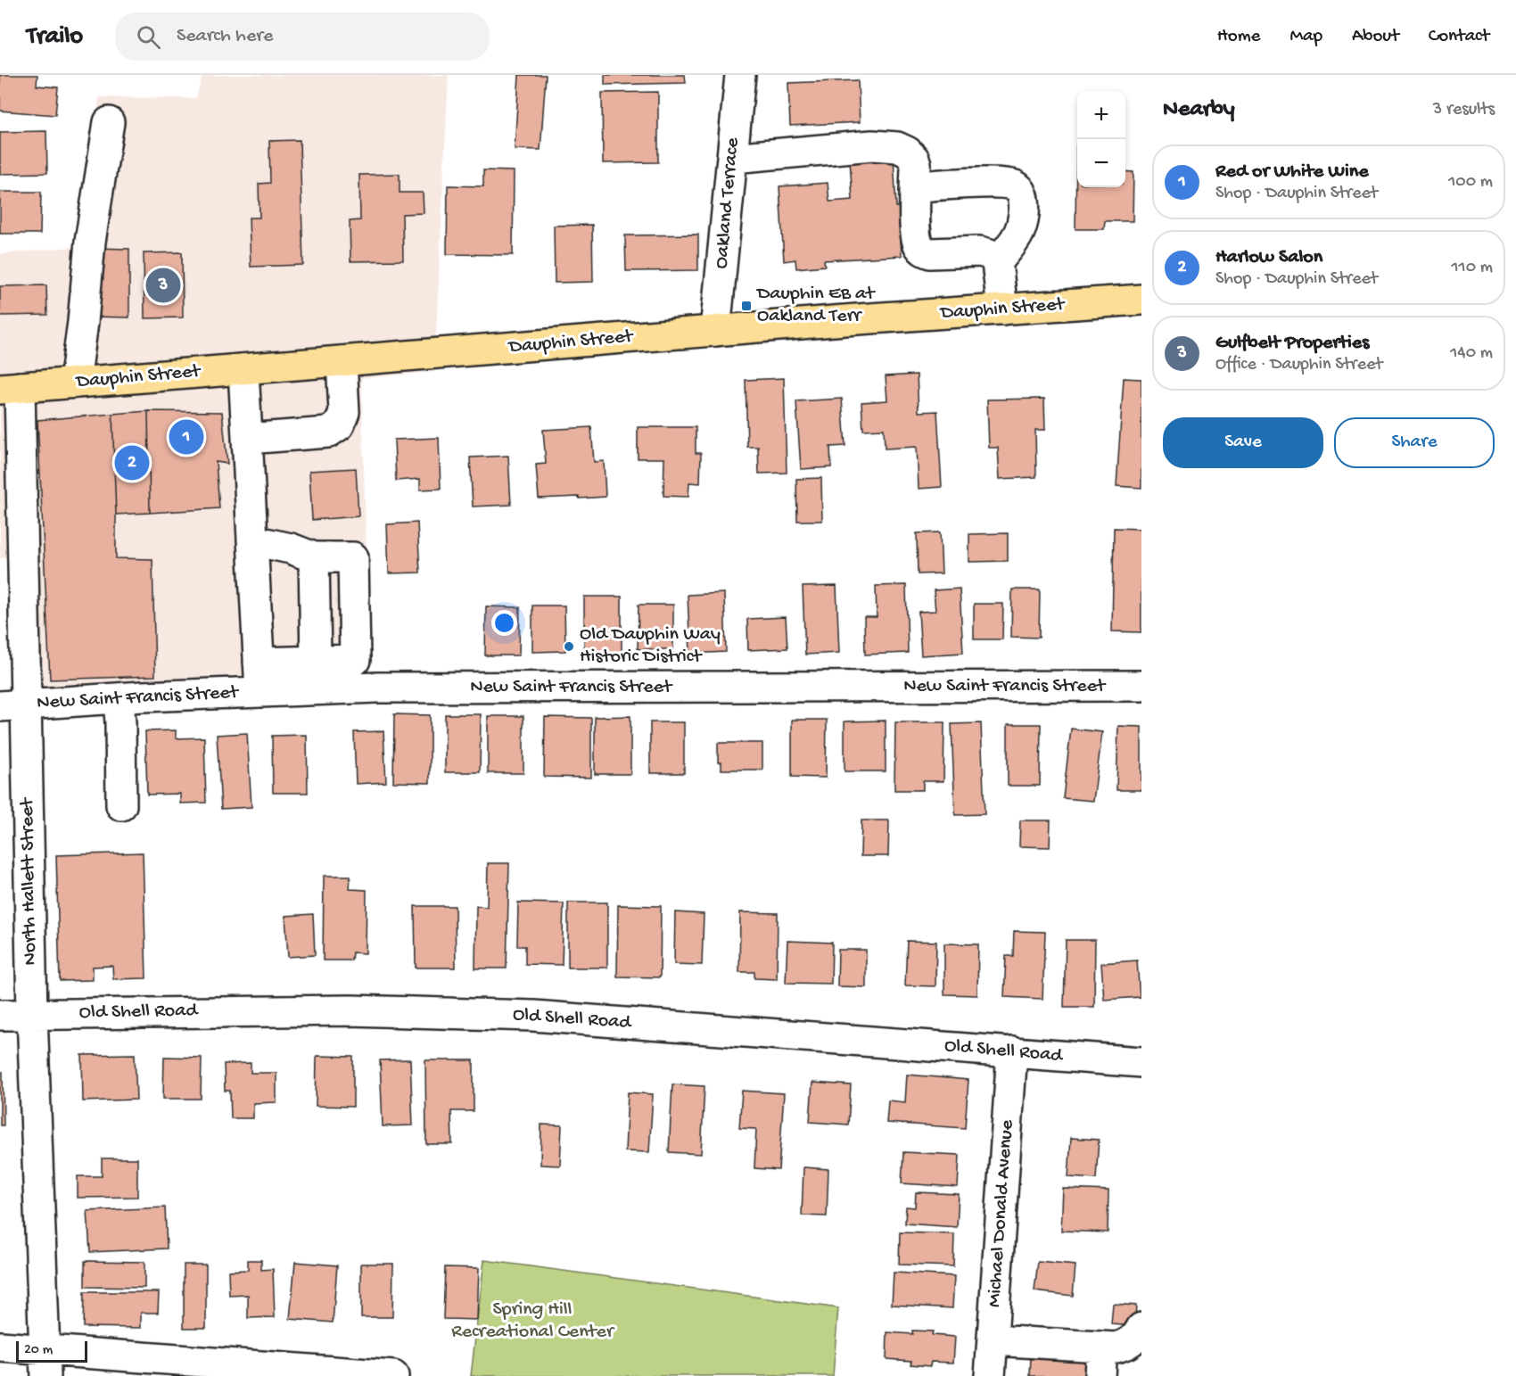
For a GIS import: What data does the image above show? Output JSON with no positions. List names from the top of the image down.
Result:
{
  "streets": {
    "main road": ["Dauphin Street"],
    "street": [
      "Oakland Terrace",
      "New Saint Francis Street",
      "North Hallett Street",
      "Old Shell Road",
      "Michael Donald Avenue"
    ]
  },
  "crossings": [
    ["Oakland Terrace", "Dauphin Street"],
    ["Dauphin Street", "North Hallett Street"],
    ["New Saint Francis Street", "North Hallett Street"],
    ["North Hallett Street", "Old Shell Road"],
    ["Old Shell Road", "Michael Donald Avenue"]
  ],
  "parks": ["Spring Hill Recreational Center"],
  "places": {
    "transit": ["Dauphin EB at Oakland Terr"],
    "other": ["Old Dauphin Way Historic District"]
  },
  "scale_bar": "20 m",
  "page": {
    "header": "Trailo",
    "search": "Search here",
    "nav": [
      "Home",
      "Map",
      "About",
      "Contact"
    ],
    "heading": ["Nearby", "3 results"],
    "map_buttons": ["+", "−"],
    "list": [
      {
        "mark": "1",
        "name": "Red or White Wine",
        "note": "Shop · Dauphin Street",
        "value": "100 m"
      },
      {
        "mark": "2",
        "name": "Harlow Salon",
        "note": "Shop · Dauphin Street",
        "value": "110 m"
      },
      {
        "mark": "3",
        "name": "Gulfbelt Properties",
        "note": "Office · Dauphin Street",
        "value": "140 m"
      }
    ],
    "pins": ["3", "1", "2"],
    "buttons": ["Save", "Share"],
    "scale": "20 m"
  }
}
